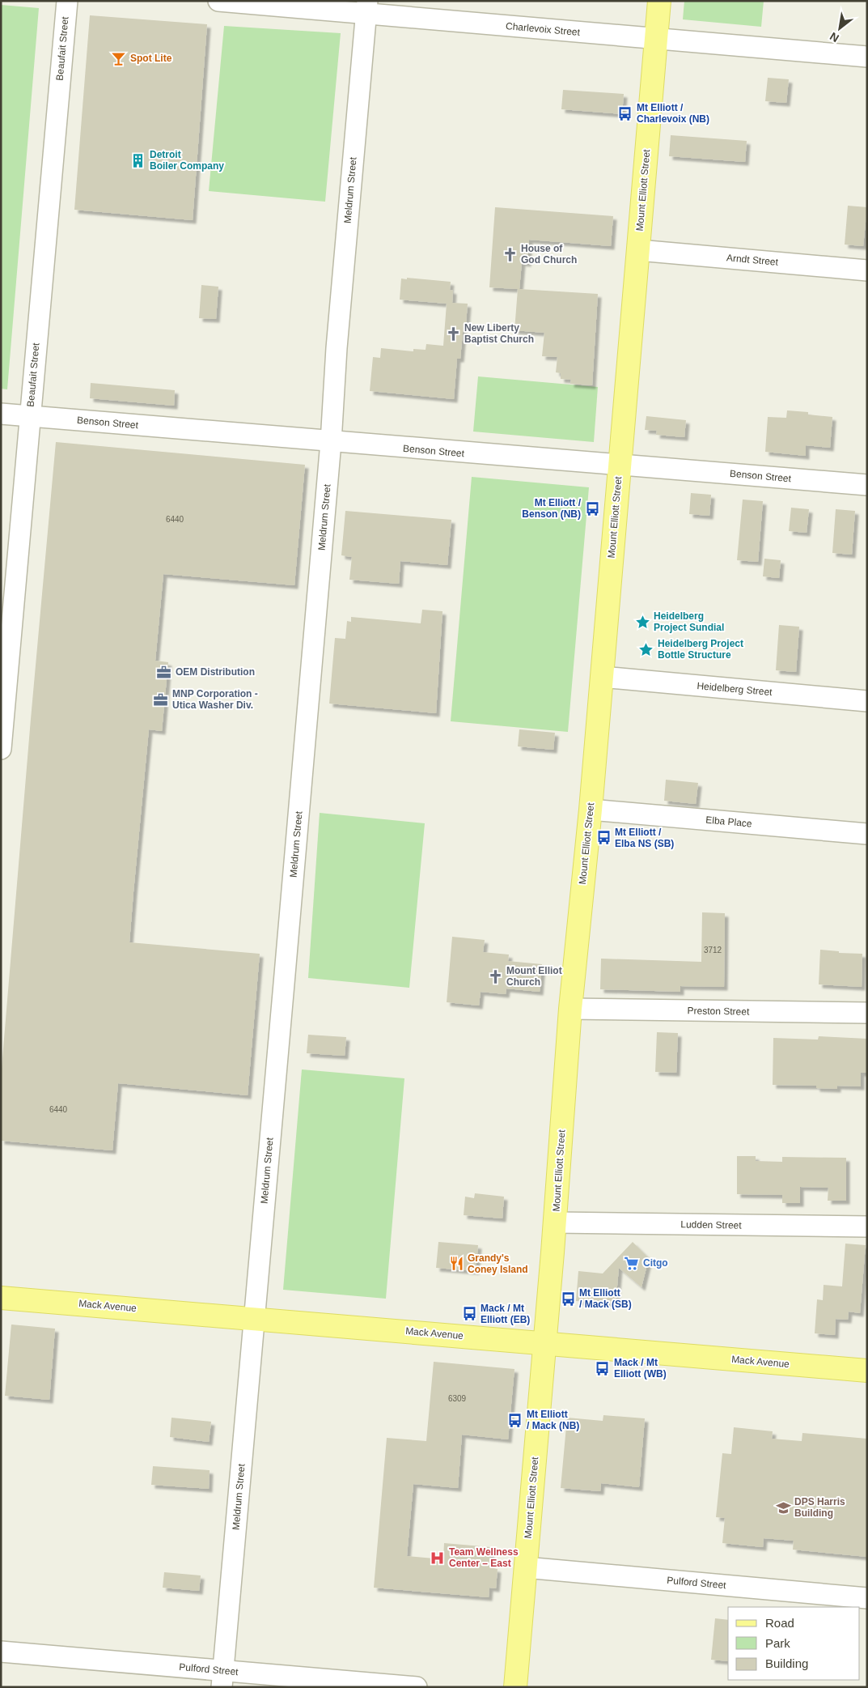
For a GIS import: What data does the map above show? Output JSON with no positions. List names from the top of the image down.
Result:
{
  "streets": {
    "main road": ["Mount Elliott Street", "Mack Avenue"],
    "street": [
      "Charlevoix Street",
      "Beaufait Street",
      "Meldrum Street",
      "Arndt Street",
      "Benson Street",
      "Heidelberg Street",
      "Elba Place",
      "Preston Street",
      "Ludden Street",
      "Pulford Street"
    ]
  },
  "crossings": [
    ["Charlevoix Street", "Meldrum Street"],
    ["Charlevoix Street", "Mount Elliott Street"],
    ["Beaufait Street", "Benson Street"],
    ["Meldrum Street", "Benson Street"],
    ["Meldrum Street", "Mack Avenue"],
    ["Meldrum Street", "Pulford Street"],
    ["Mount Elliott Street", "Arndt Street"],
    ["Mount Elliott Street", "Benson Street"],
    ["Mount Elliott Street", "Heidelberg Street"],
    ["Mount Elliott Street", "Elba Place"],
    ["Mount Elliott Street", "Preston Street"],
    ["Mount Elliott Street", "Ludden Street"],
    ["Mount Elliott Street", "Mack Avenue"],
    ["Mount Elliott Street", "Pulford Street"]
  ],
  "places": {
    "bar": ["Spot Lite"],
    "bus stop": [
      "Mt Elliott / Charlevoix (NB)",
      "Mt Elliott / Benson (NB)",
      "Mt Elliott / Elba NS (SB)",
      "Mt Elliott / Mack (SB)",
      "Mack / Mt Elliott (EB)",
      "Mack / Mt Elliott (WB)",
      "Mt Elliott / Mack (NB)"
    ],
    "building": ["Detroit Boiler Company"],
    "church": ["House of God Church", "New Liberty Baptist Church", "Mount Elliot Church"],
    "place": ["Heidelberg Project Sundial", "Heidelberg Project Bottle Structure"],
    "office": ["OEM Distribution", "MNP Corporation - Utica Washer Div."],
    "supermarket": ["Citgo"],
    "restaurant": ["Grandy's Coney Island"],
    "school or university": ["DPS Harris Building"],
    "hospital": ["Team Wellness Center – East"]
  },
  "house_numbers": [
    "6440",
    "3712",
    "6440",
    "6309"
  ],
  "legend": ["Road", "Park", "Building"],
  "north": "bottom left"
}
